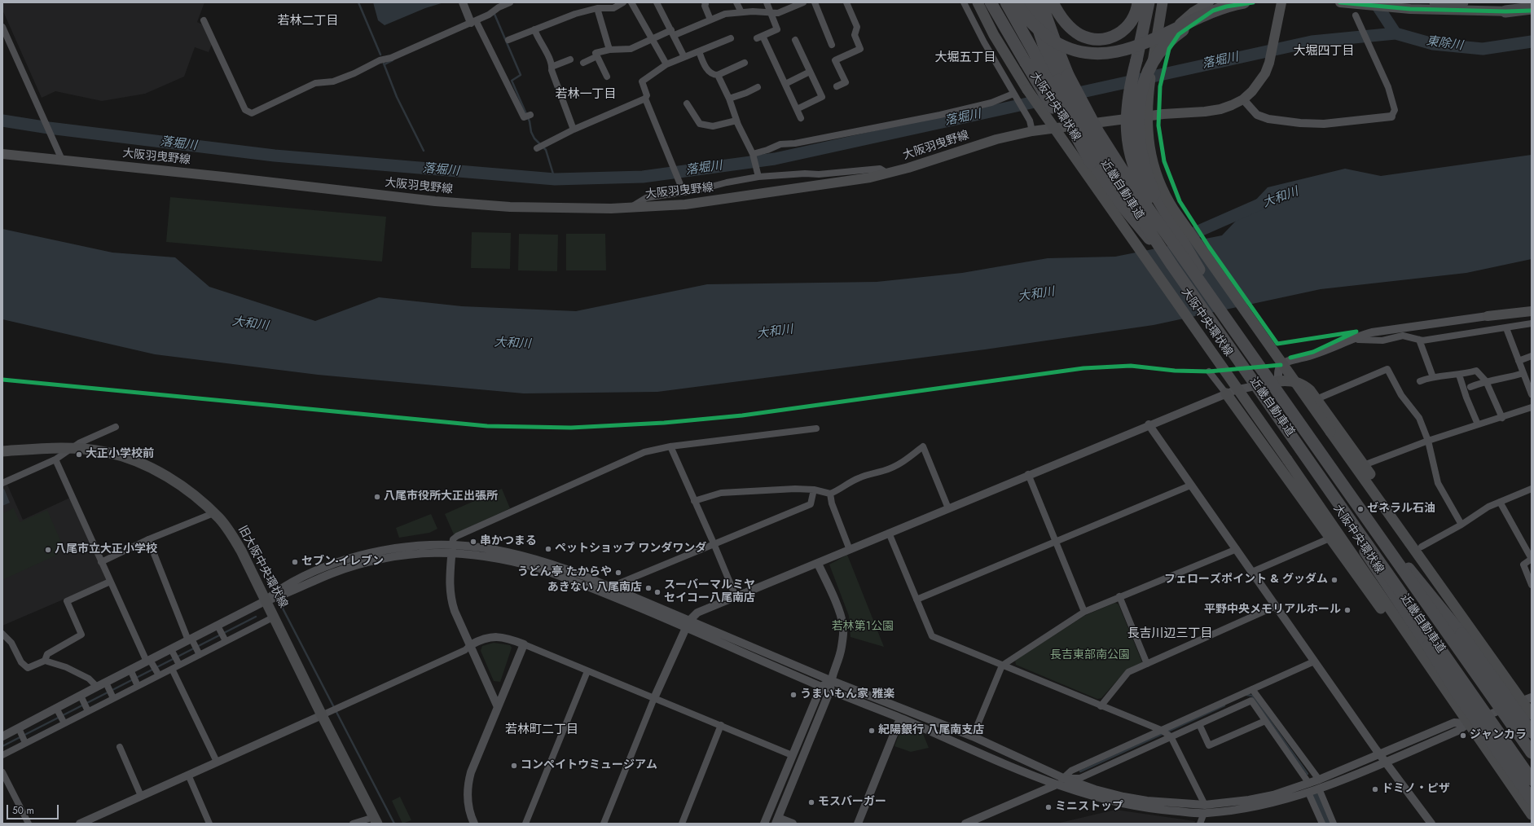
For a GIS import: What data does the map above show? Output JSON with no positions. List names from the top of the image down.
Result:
{
  "streets": {
    "highway": ["近畿自動車道"],
    "main road": ["大阪中央環状線", "大阪羽曳野線", "旧大阪中央環状線"]
  },
  "districts": [
    "若林二丁目",
    "大堀四丁目",
    "大堀五丁目",
    "若林一丁目",
    "長吉川辺三丁目",
    "若林町二丁目"
  ],
  "water": ["東除川", "落堀川", "大和川"],
  "parks": ["若林第1公園", "長吉東部南公園"],
  "places": [
    "大正小学校前",
    "八尾市役所大正出張所",
    "ゼネラル石油",
    "串かつまる",
    "ペットショップ ワンダワンダ",
    "八尾市立大正小学校",
    "セブン-イレブン",
    "うどん亭 たからや",
    "フェローズポイント & グッダム",
    "あきない 八尾南店",
    "スーバーマルミヤ セイコー八尾南店",
    "平野中央メモリアルホール",
    "うまいもん家 雅楽",
    "紀陽銀行 八尾南支店",
    "ジャンカラ",
    "コンペイトウミュージアム",
    "ドミノ・ピザ",
    "モスバーガー",
    "ミニストップ"
  ],
  "scale_bar": "50 m"
}
